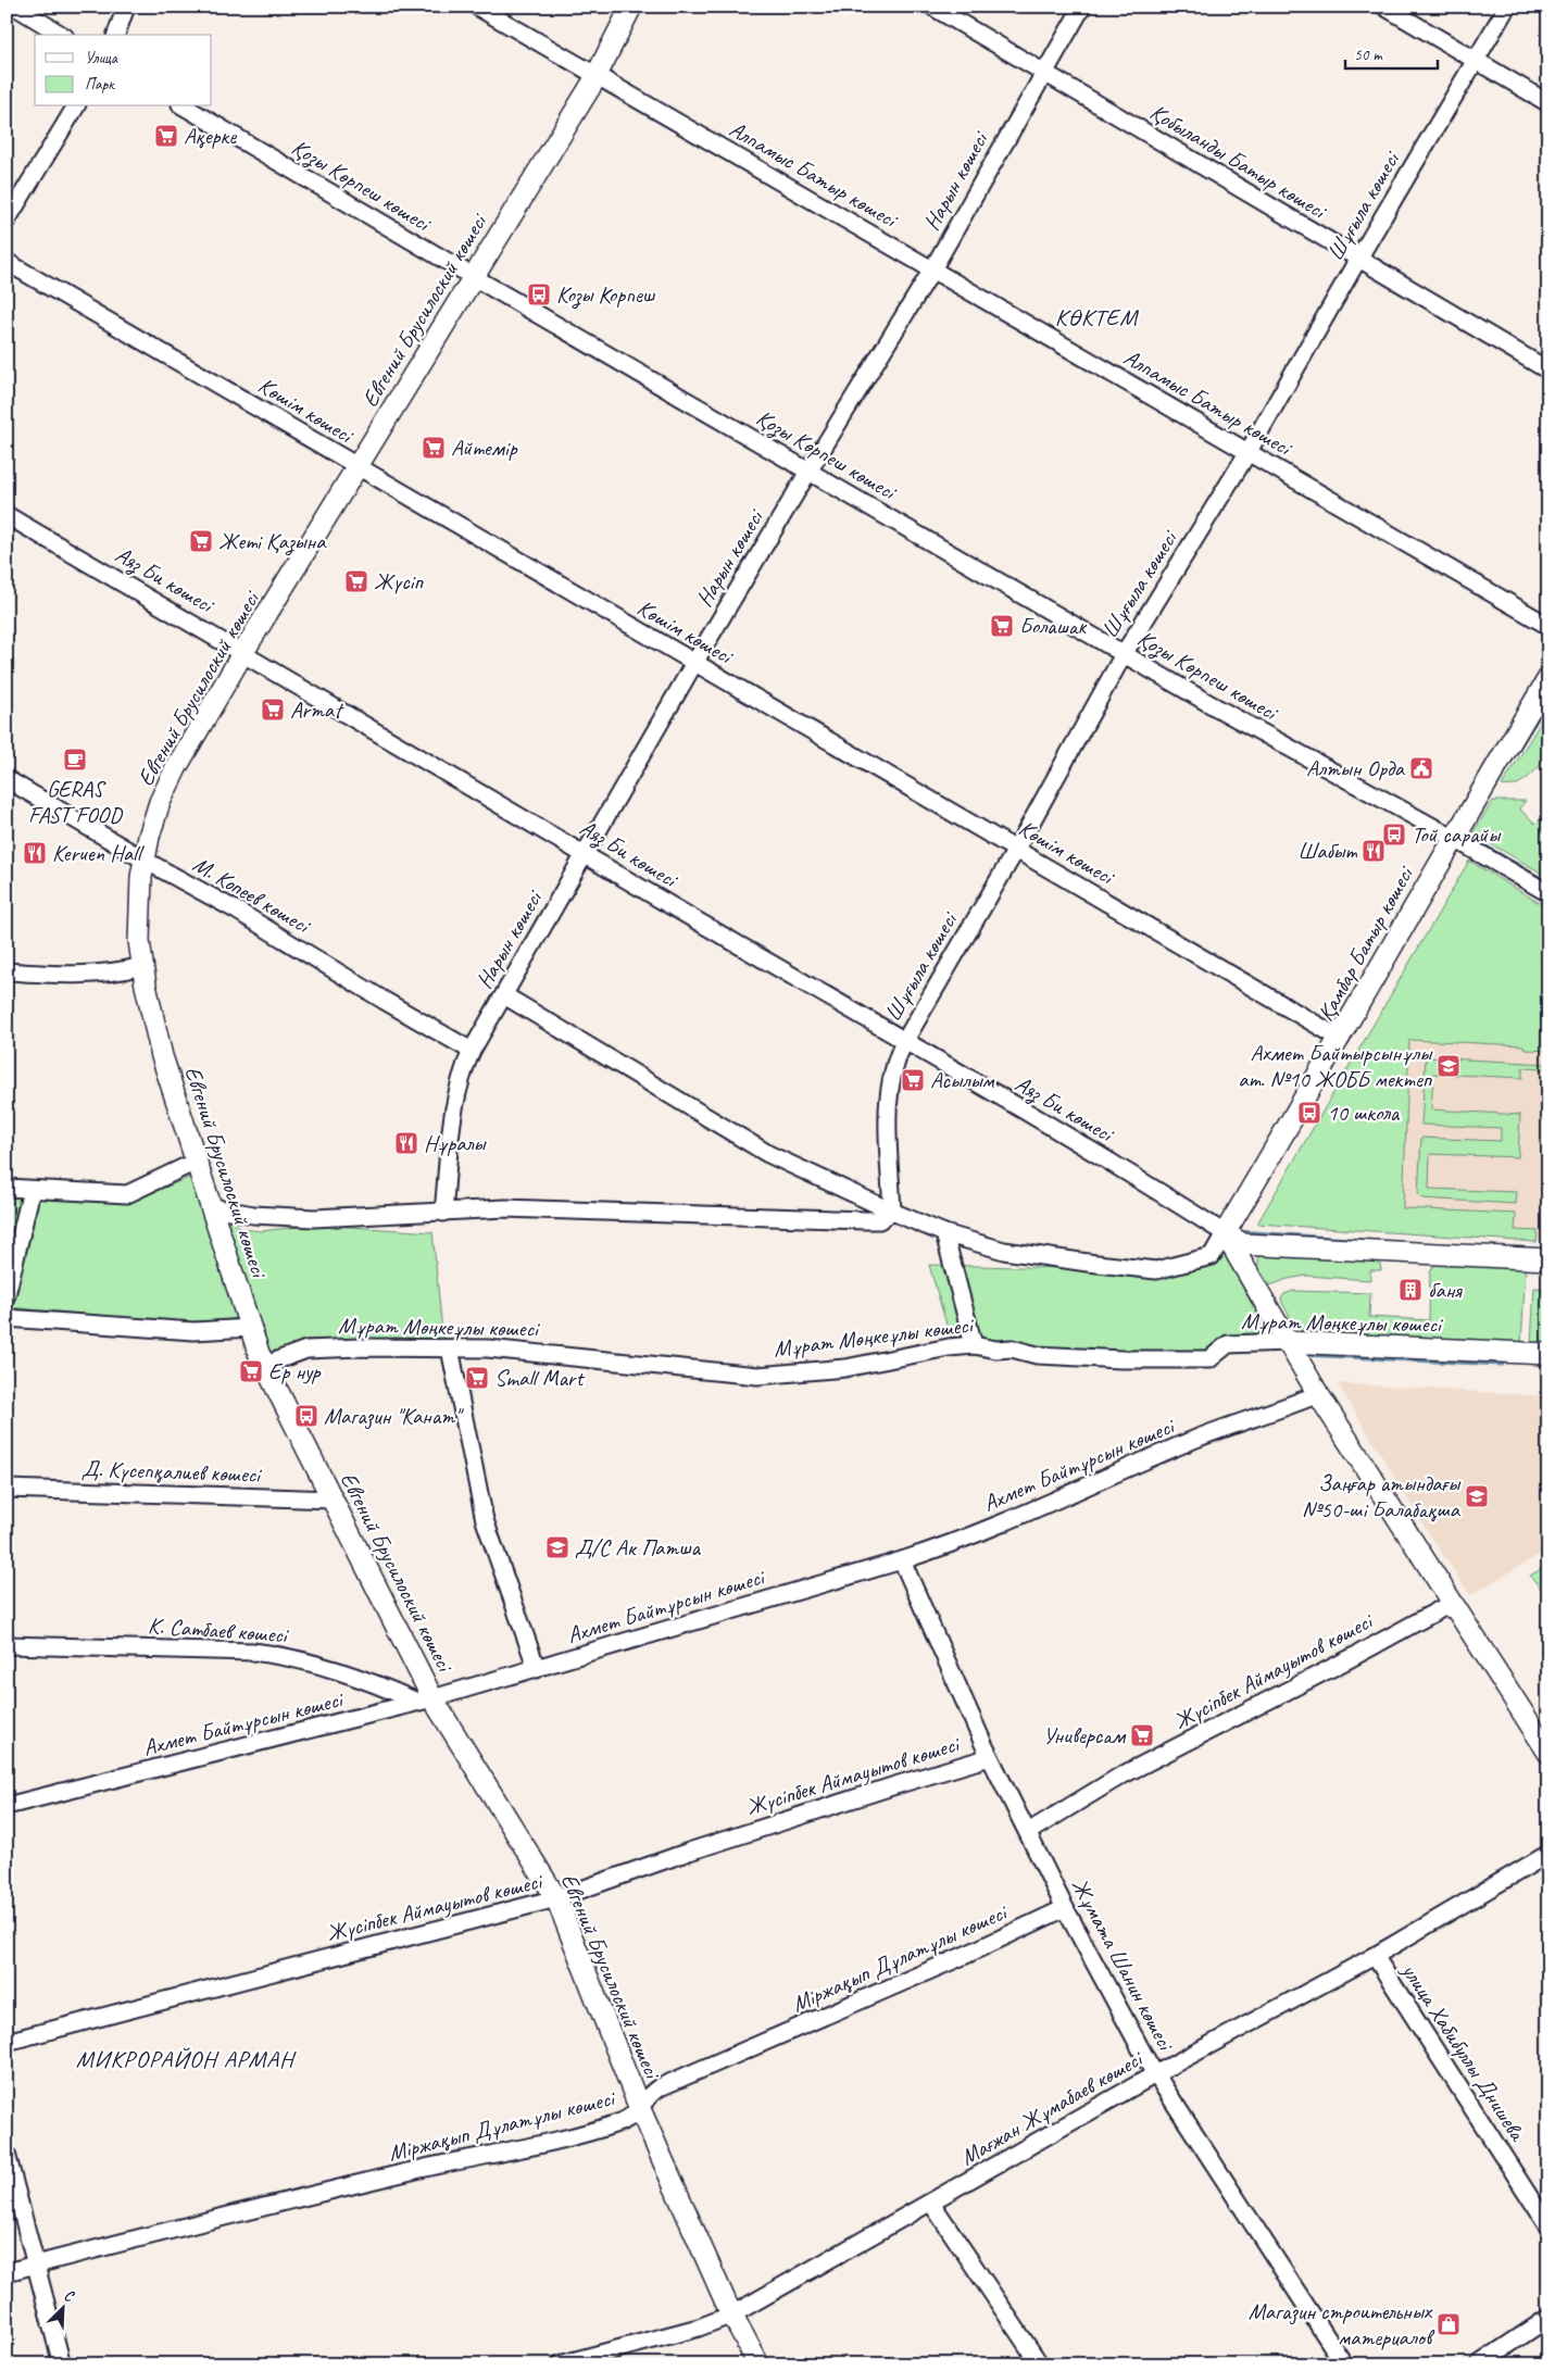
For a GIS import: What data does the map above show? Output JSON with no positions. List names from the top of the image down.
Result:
{
  "streets": {
    "main road": ["Евгений Брусилоский көшесі", "Қамбар Батыр көшесі", "Мұрат Мөңкеұлы көшесі"],
    "street": [
      "Қобыланды Батыр көшесі",
      "Алпамыс Батыр көшесі",
      "Нарын көшесі",
      "Қозы Көрпеш көшесі",
      "Шұғыла көшесі",
      "Көшім көшесі",
      "Аяз Би көшесі",
      "М. Копеев көшесі",
      "Ахмет Байтұрсын көшесі",
      "Д. Күсепқалиев көшесі",
      "К. Сатбаев көшесі",
      "Жүсіпбек Аймауытов көшесі",
      "Міржақып Дұлатұлы көшесі",
      "Жұмата Шанин көшесі",
      "улица Хабибуллы Днишева",
      "Мағжан Жұмабаев көшесі"
    ]
  },
  "crossings": [
    ["Қобыланды Батыр көшесі", "Нарын көшесі"],
    ["Қобыланды Батыр көшесі", "Шұғыла көшесі"],
    ["Алпамыс Батыр көшесі", "Нарын көшесі"],
    ["Алпамыс Батыр көшесі", "Шұғыла көшесі"],
    ["Алпамыс Батыр көшесі", "Евгений Брусилоский көшесі"],
    ["Нарын көшесі", "Қозы Көрпеш көшесі"],
    ["Нарын көшесі", "Көшім көшесі"],
    ["Нарын көшесі", "Аяз Би көшесі"],
    ["Нарын көшесі", "М. Копеев көшесі"],
    ["Қозы Көрпеш көшесі", "Шұғыла көшесі"],
    ["Қозы Көрпеш көшесі", "Евгений Брусилоский көшесі"],
    ["Қозы Көрпеш көшесі", "Қамбар Батыр көшесі"],
    ["Шұғыла көшесі", "Көшім көшесі"],
    ["Шұғыла көшесі", "Аяз Би көшесі"],
    ["Евгений Брусилоский көшесі", "Көшім көшесі"],
    ["Евгений Брусилоский көшесі", "Аяз Би көшесі"],
    ["Евгений Брусилоский көшесі", "М. Копеев көшесі"],
    ["Евгений Брусилоский көшесі", "Мұрат Мөңкеұлы көшесі"],
    ["Евгений Брусилоский көшесі", "Ахмет Байтұрсын көшесі"],
    ["Евгений Брусилоский көшесі", "Д. Күсепқалиев көшесі"],
    ["Евгений Брусилоский көшесі", "К. Сатбаев көшесі"],
    ["Евгений Брусилоский көшесі", "Жүсіпбек Аймауытов көшесі"],
    ["Евгений Брусилоский көшесі", "Міржақып Дұлатұлы көшесі"],
    ["Евгений Брусилоский көшесі", "Мағжан Жұмабаев көшесі"],
    ["Көшім көшесі", "Қамбар Батыр көшесі"],
    ["Аяз Би көшесі", "Қамбар Батыр көшесі"],
    ["Ахмет Байтұрсын көшесі", "К. Сатбаев көшесі"],
    ["Ахмет Байтұрсын көшесі", "Жұмата Шанин көшесі"],
    ["Жүсіпбек Аймауытов көшесі", "Жұмата Шанин көшесі"],
    ["Міржақып Дұлатұлы көшесі", "Жұмата Шанин көшесі"],
    ["Жұмата Шанин көшесі", "Мағжан Жұмабаев көшесі"],
    ["улица Хабибуллы Днишева", "Мағжан Жұмабаев көшесі"]
  ],
  "districts": ["КӨКТЕМ", "МИКРОРАЙОН АРМАН"],
  "places": {
    "supermarket": [
      "Ақерке",
      "Айтемір",
      "Жеті Қазына",
      "Жүсіп",
      "Болашак",
      "Armat",
      "Асылым",
      "Ер нур",
      "Small Mart",
      "Универсам"
    ],
    "bus stop": [
      "Козы Корпеш",
      "Той сарайы",
      "10 школа",
      "Магазин \"Канат\""
    ],
    "cafe": ["GERAS FAST FOOD"],
    "public building": ["Алтын Орда"],
    "restaurant": ["Шабыт", "Keruen Hall", "Нұралы"],
    "school or university": ["Ахмет Байтырсынұлы ат. №10 ЖОББ мектеп", "Заңғар атындағы №50-ші Балабақша", "Д/С Ак Патша"],
    "building": ["баня"],
    "shop": ["Магазин строительных материалов"]
  },
  "legend": ["Улица", "Парк"],
  "scale_bar": "50 m",
  "north": "top right"
}
